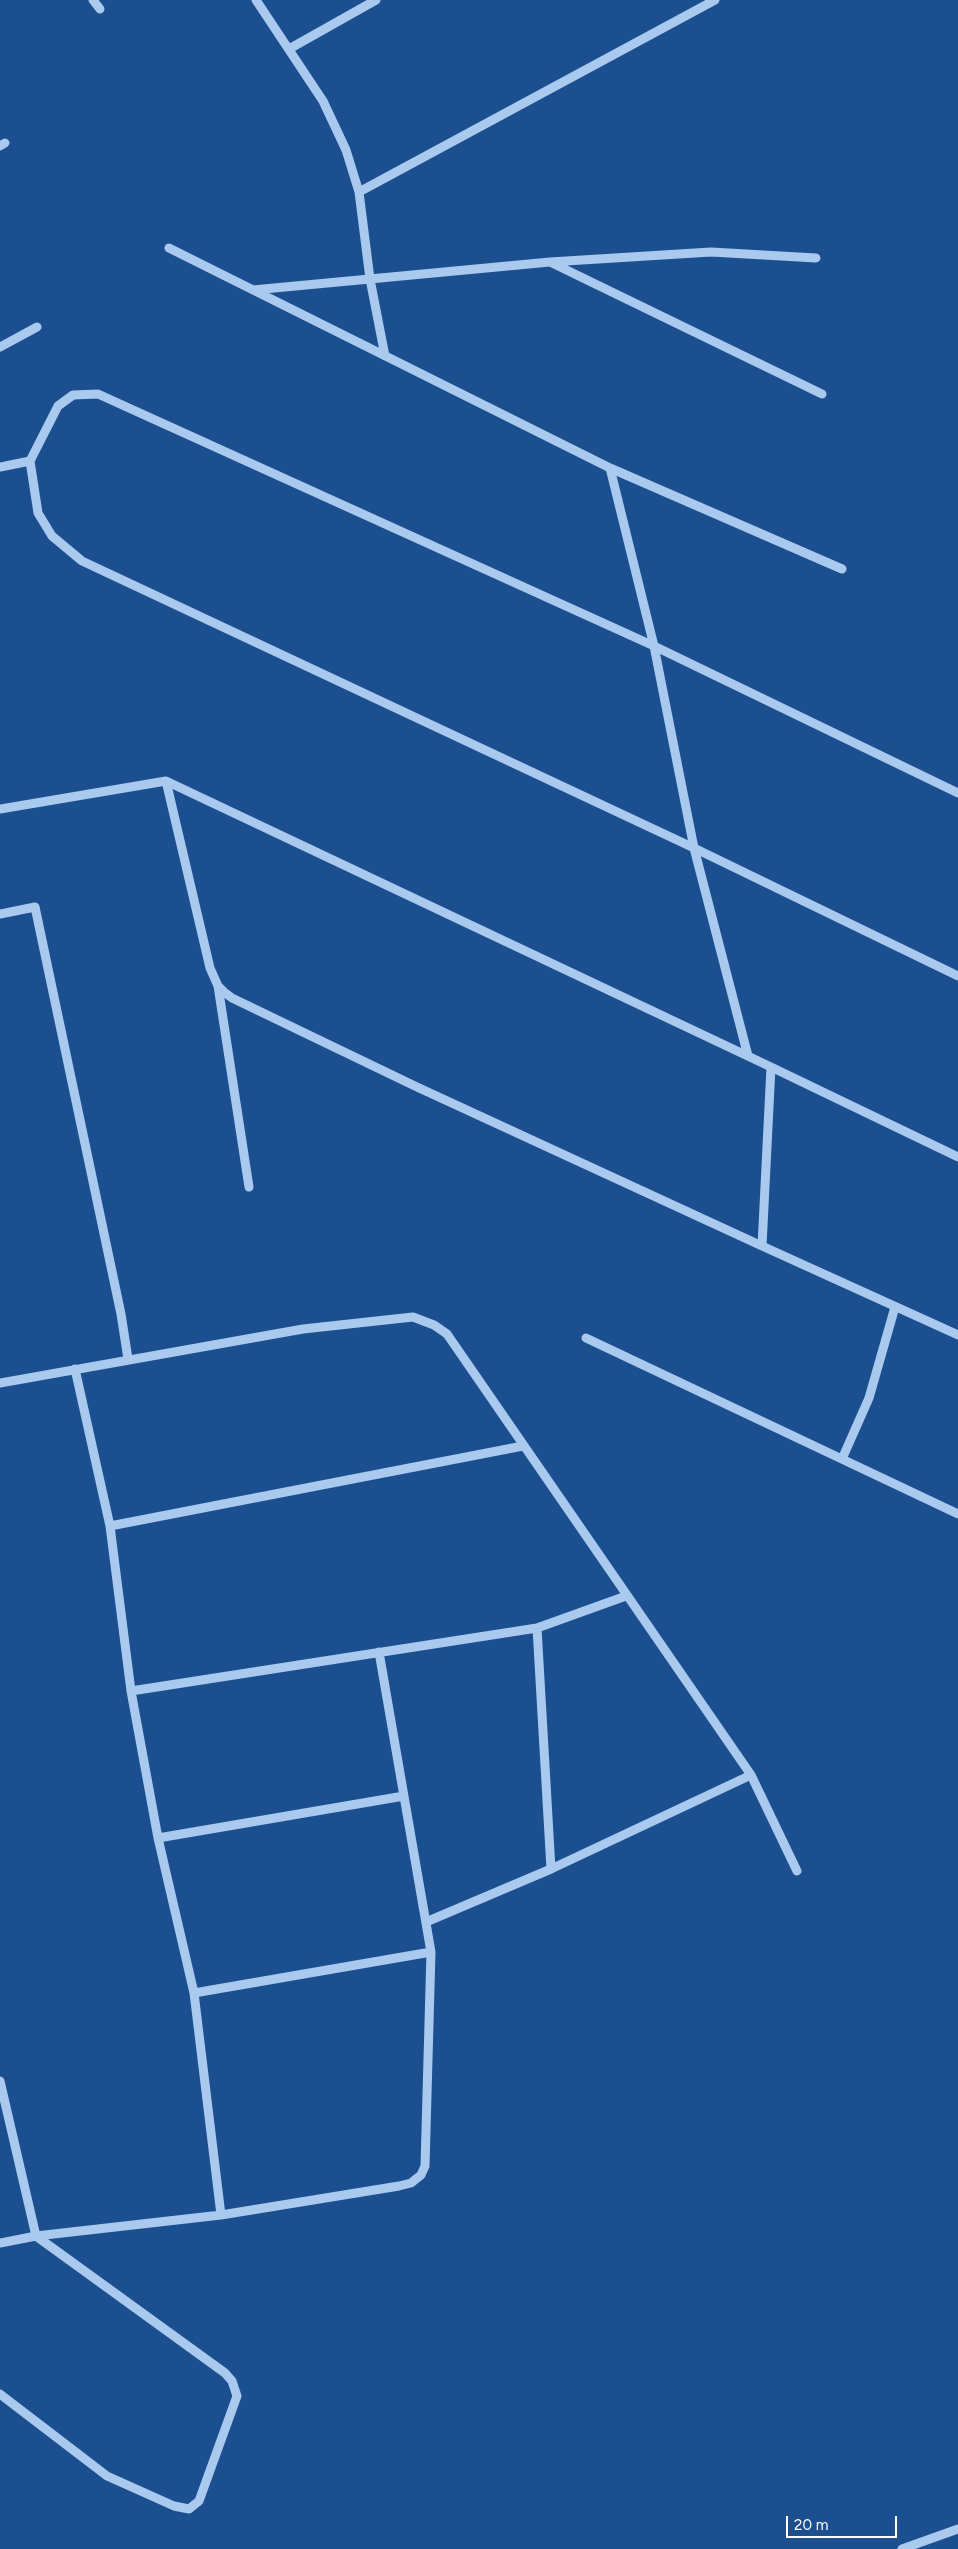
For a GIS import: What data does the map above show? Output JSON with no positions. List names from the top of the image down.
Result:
{
  "scale_bar": "20 m"
}
